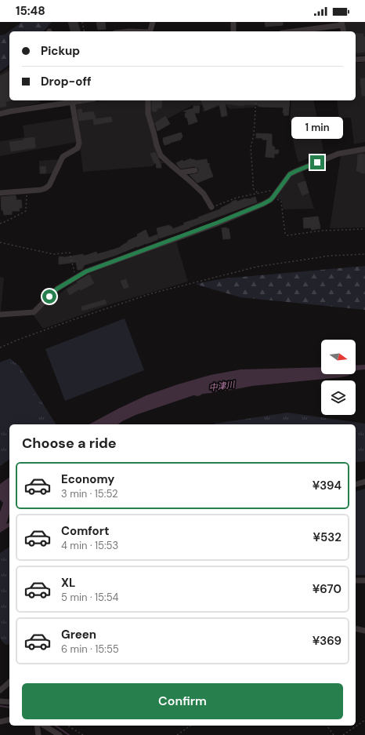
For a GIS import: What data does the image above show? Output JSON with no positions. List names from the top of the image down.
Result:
{
  "water": ["中津川"],
  "north": "right",
  "page": {
    "status": "15:48",
    "banner": ["Pickup", "Drop-off"],
    "bubble": "1 min",
    "heading": "Choose a ride",
    "list": [
      {
        "name": "Economy",
        "note": "3 min · 15:52",
        "value": "¥394"
      },
      {
        "name": "Comfort",
        "note": "4 min · 15:53",
        "value": "¥532"
      },
      {
        "name": "XL",
        "note": "5 min · 15:54",
        "value": "¥670"
      },
      {
        "name": "Green",
        "note": "6 min · 15:55",
        "value": "¥369"
      }
    ],
    "buttons": "Confirm"
  }
}
